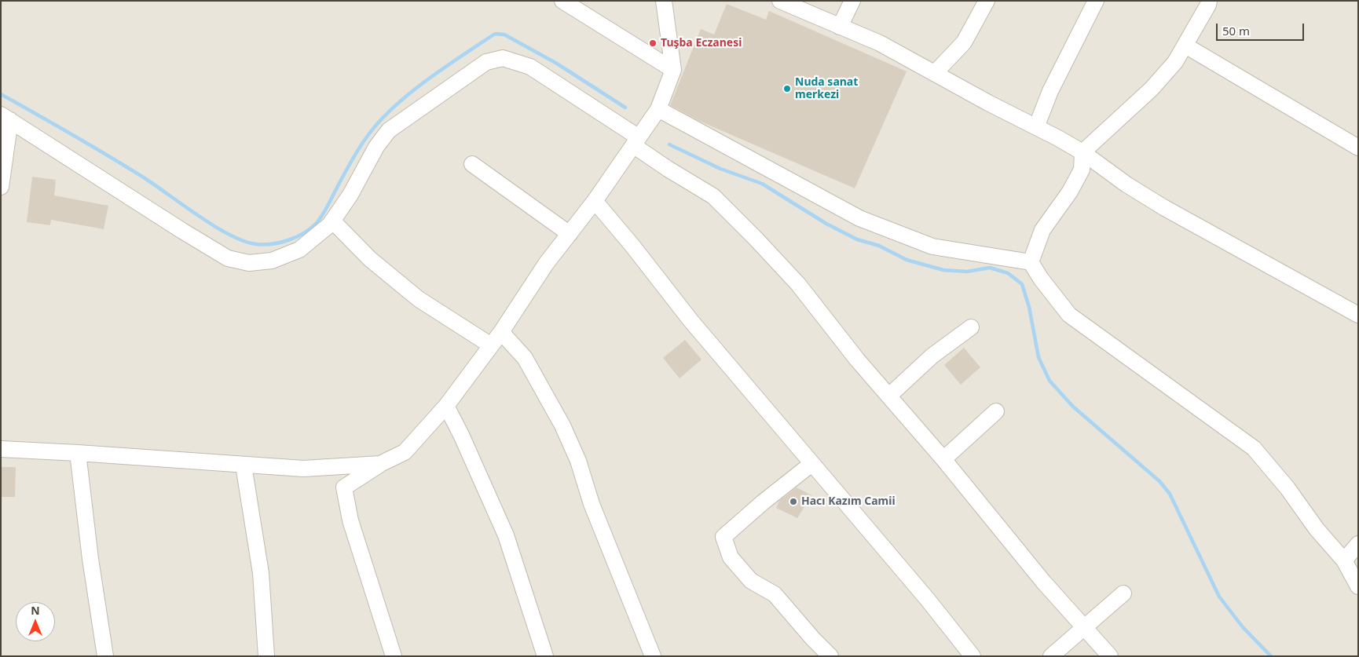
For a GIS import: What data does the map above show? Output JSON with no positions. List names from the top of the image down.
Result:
{
  "places": ["Tuşba Eczanesi", "Nuda sanat merkezi", "Hacı Kazım Camii"],
  "scale_bar": "50 m",
  "north": "top"
}
